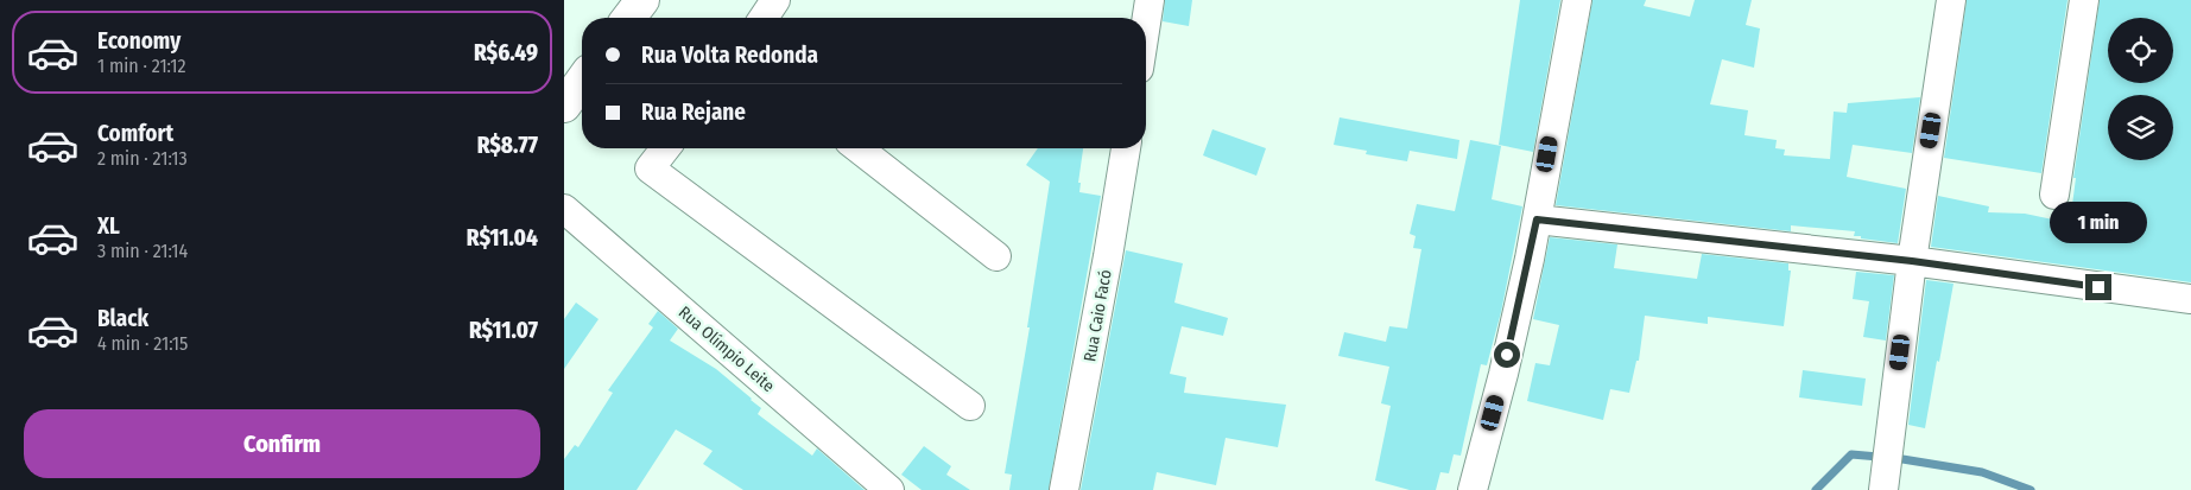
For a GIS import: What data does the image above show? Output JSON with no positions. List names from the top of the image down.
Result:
{
  "streets": {
    "street": ["Rua Caio Facó", "Rua Olímpio Leite"]
  },
  "page": {
    "list": [
      {
        "name": "Economy",
        "note": "1 min · 21:12",
        "value": "R$6.49"
      },
      {
        "name": "Comfort",
        "note": "2 min · 21:13",
        "value": "R$8.77"
      },
      {
        "name": "XL",
        "note": "3 min · 21:14",
        "value": "R$11.04"
      },
      {
        "name": "Black",
        "note": "4 min · 21:15",
        "value": "R$11.07"
      }
    ],
    "banner": ["Rua Volta Redonda", "Rua Rejane"],
    "bubble": "1 min",
    "buttons": "Confirm"
  }
}
